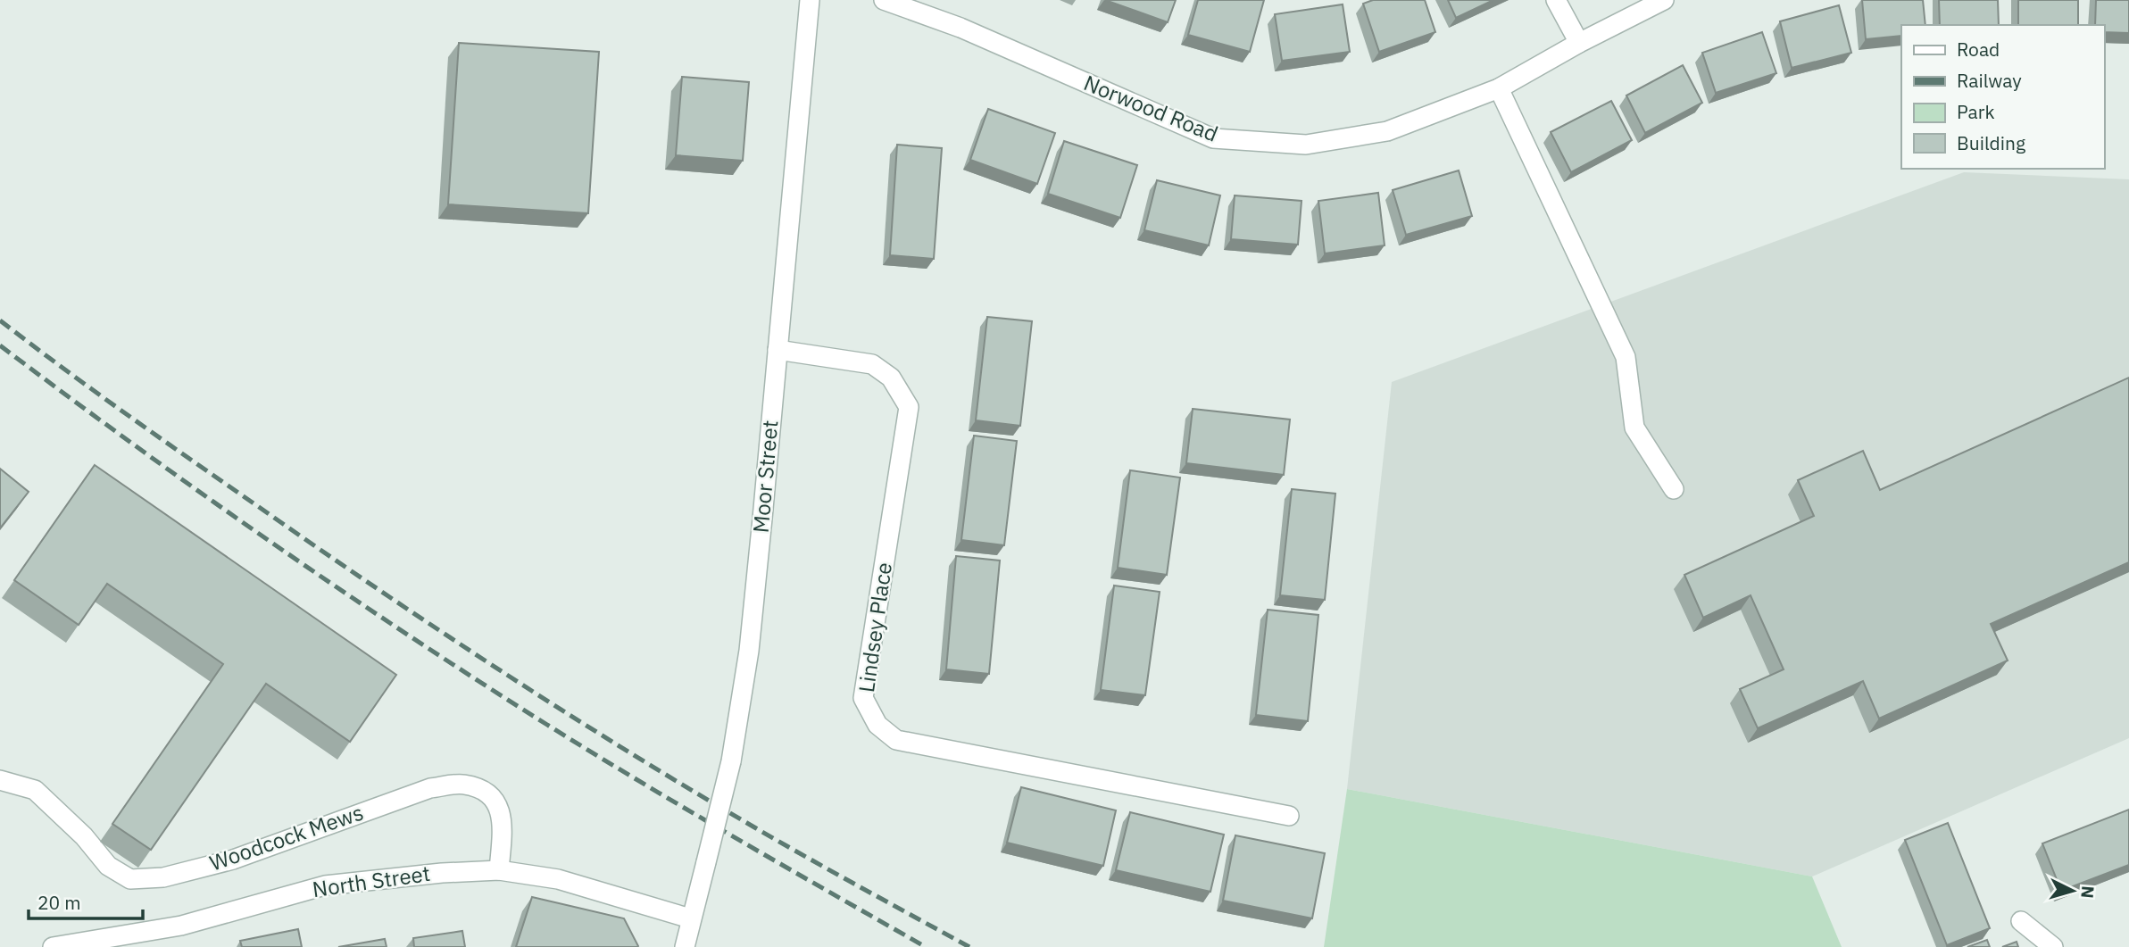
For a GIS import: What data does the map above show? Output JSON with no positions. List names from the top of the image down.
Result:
{
  "streets": {
    "street": [
      "Norwood Road",
      "Moor Street",
      "Lindsey Place",
      "Woodcock Mews",
      "North Street"
    ]
  },
  "crossings": [
    ["Moor Street", "Lindsey Place"],
    ["Moor Street", "North Street"],
    ["Woodcock Mews", "North Street"]
  ],
  "legend": [
    "Road",
    "Railway",
    "Park",
    "Building"
  ],
  "scale_bar": "20 m",
  "north": "right"
}
